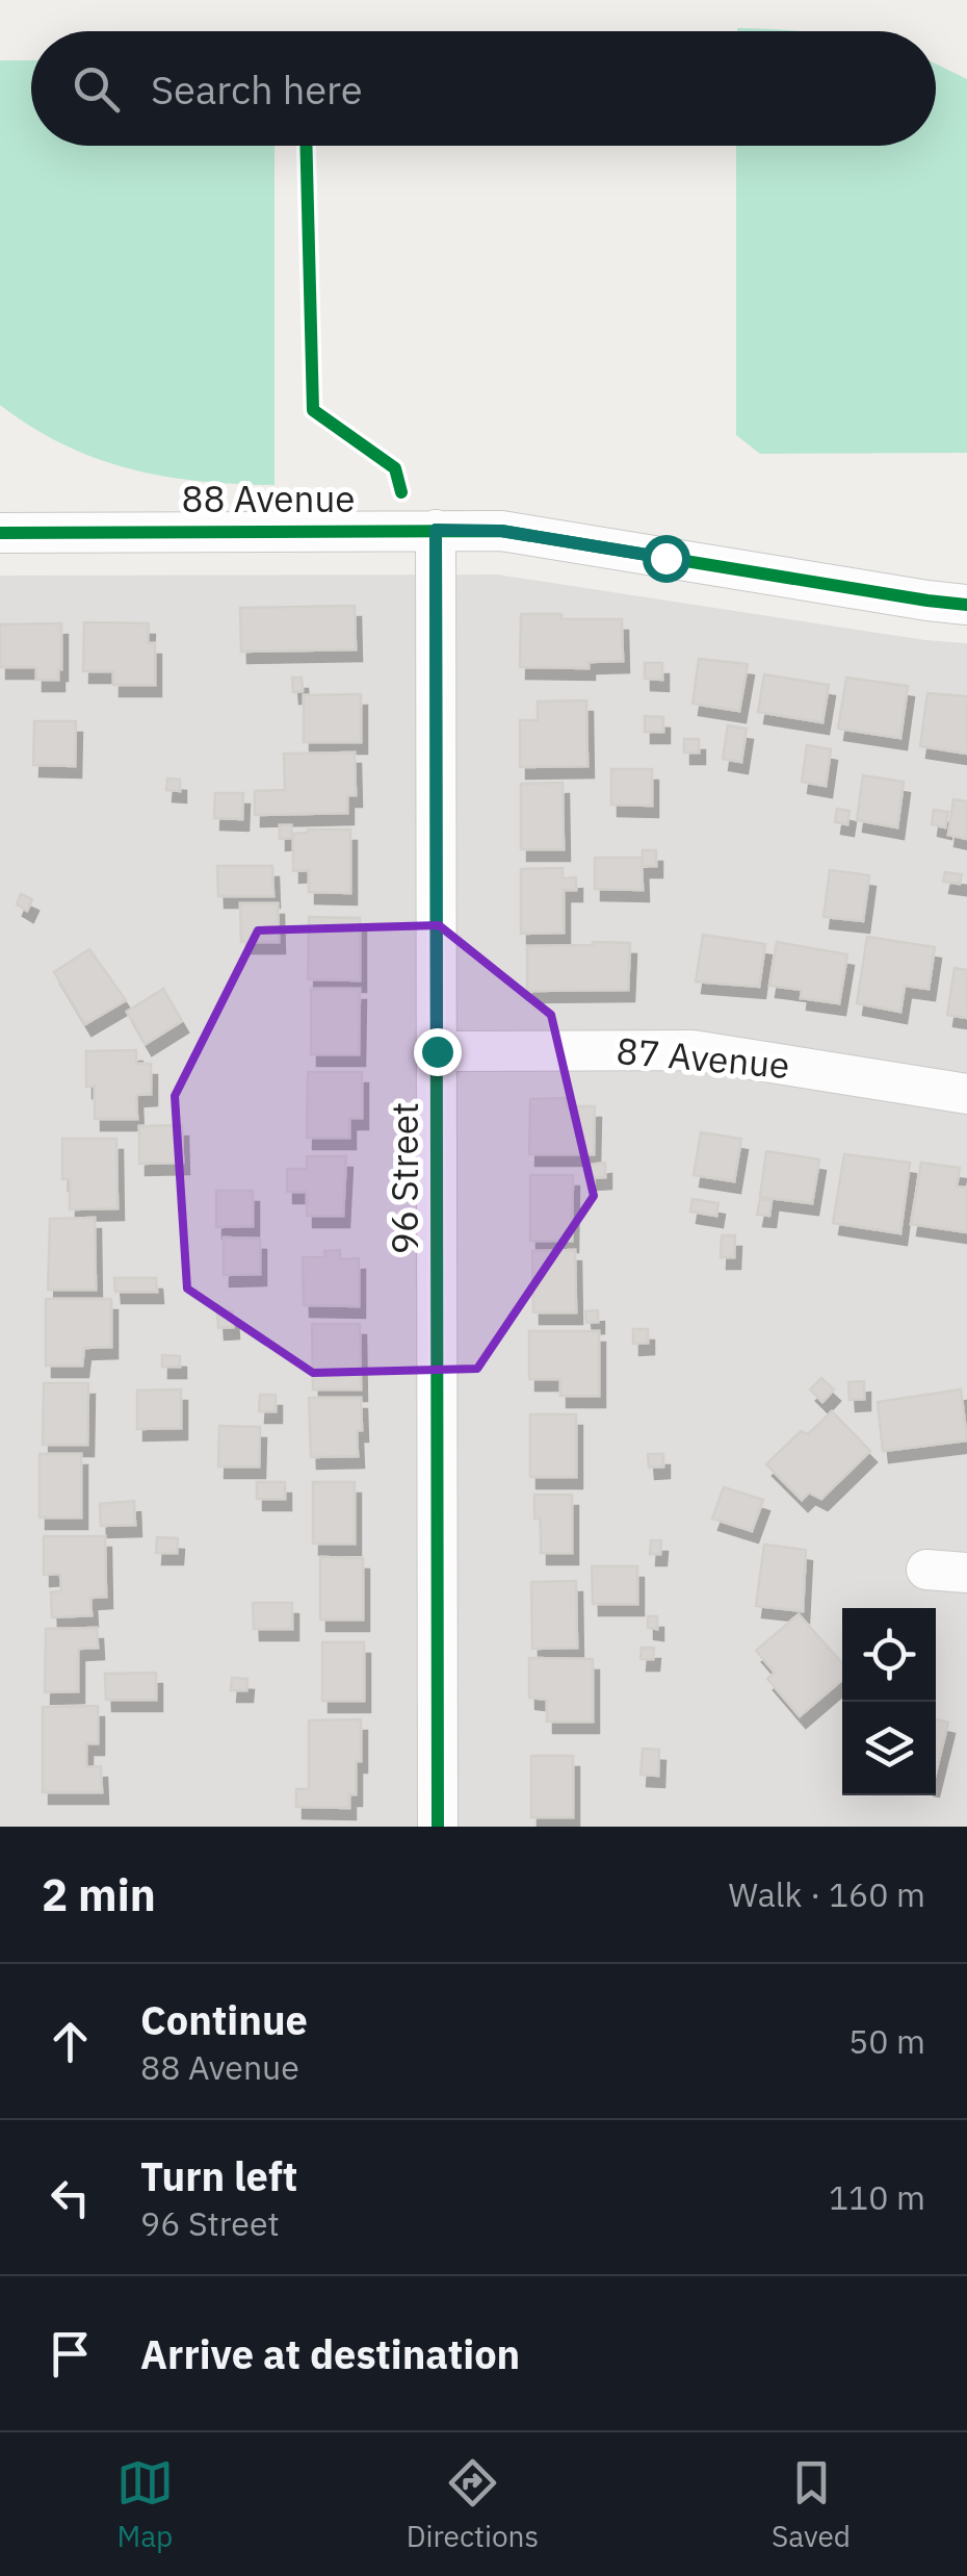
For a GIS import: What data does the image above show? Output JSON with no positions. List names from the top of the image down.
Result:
{
  "streets": {
    "street": ["88 Avenue", "87 Avenue", "96 Street"]
  },
  "crossings": [
    ["88 Avenue", "96 Street"],
    ["87 Avenue", "96 Street"]
  ],
  "page": {
    "search": "Search here",
    "heading": ["2 min", "Walk · 160 m"],
    "list": [
      ["Continue", "88 Avenue", "50 m"],
      ["Turn left", "96 Street", "110 m"],
      "Arrive at destination"
    ],
    "nav": ["Map", "Directions", "Saved"]
  }
}
